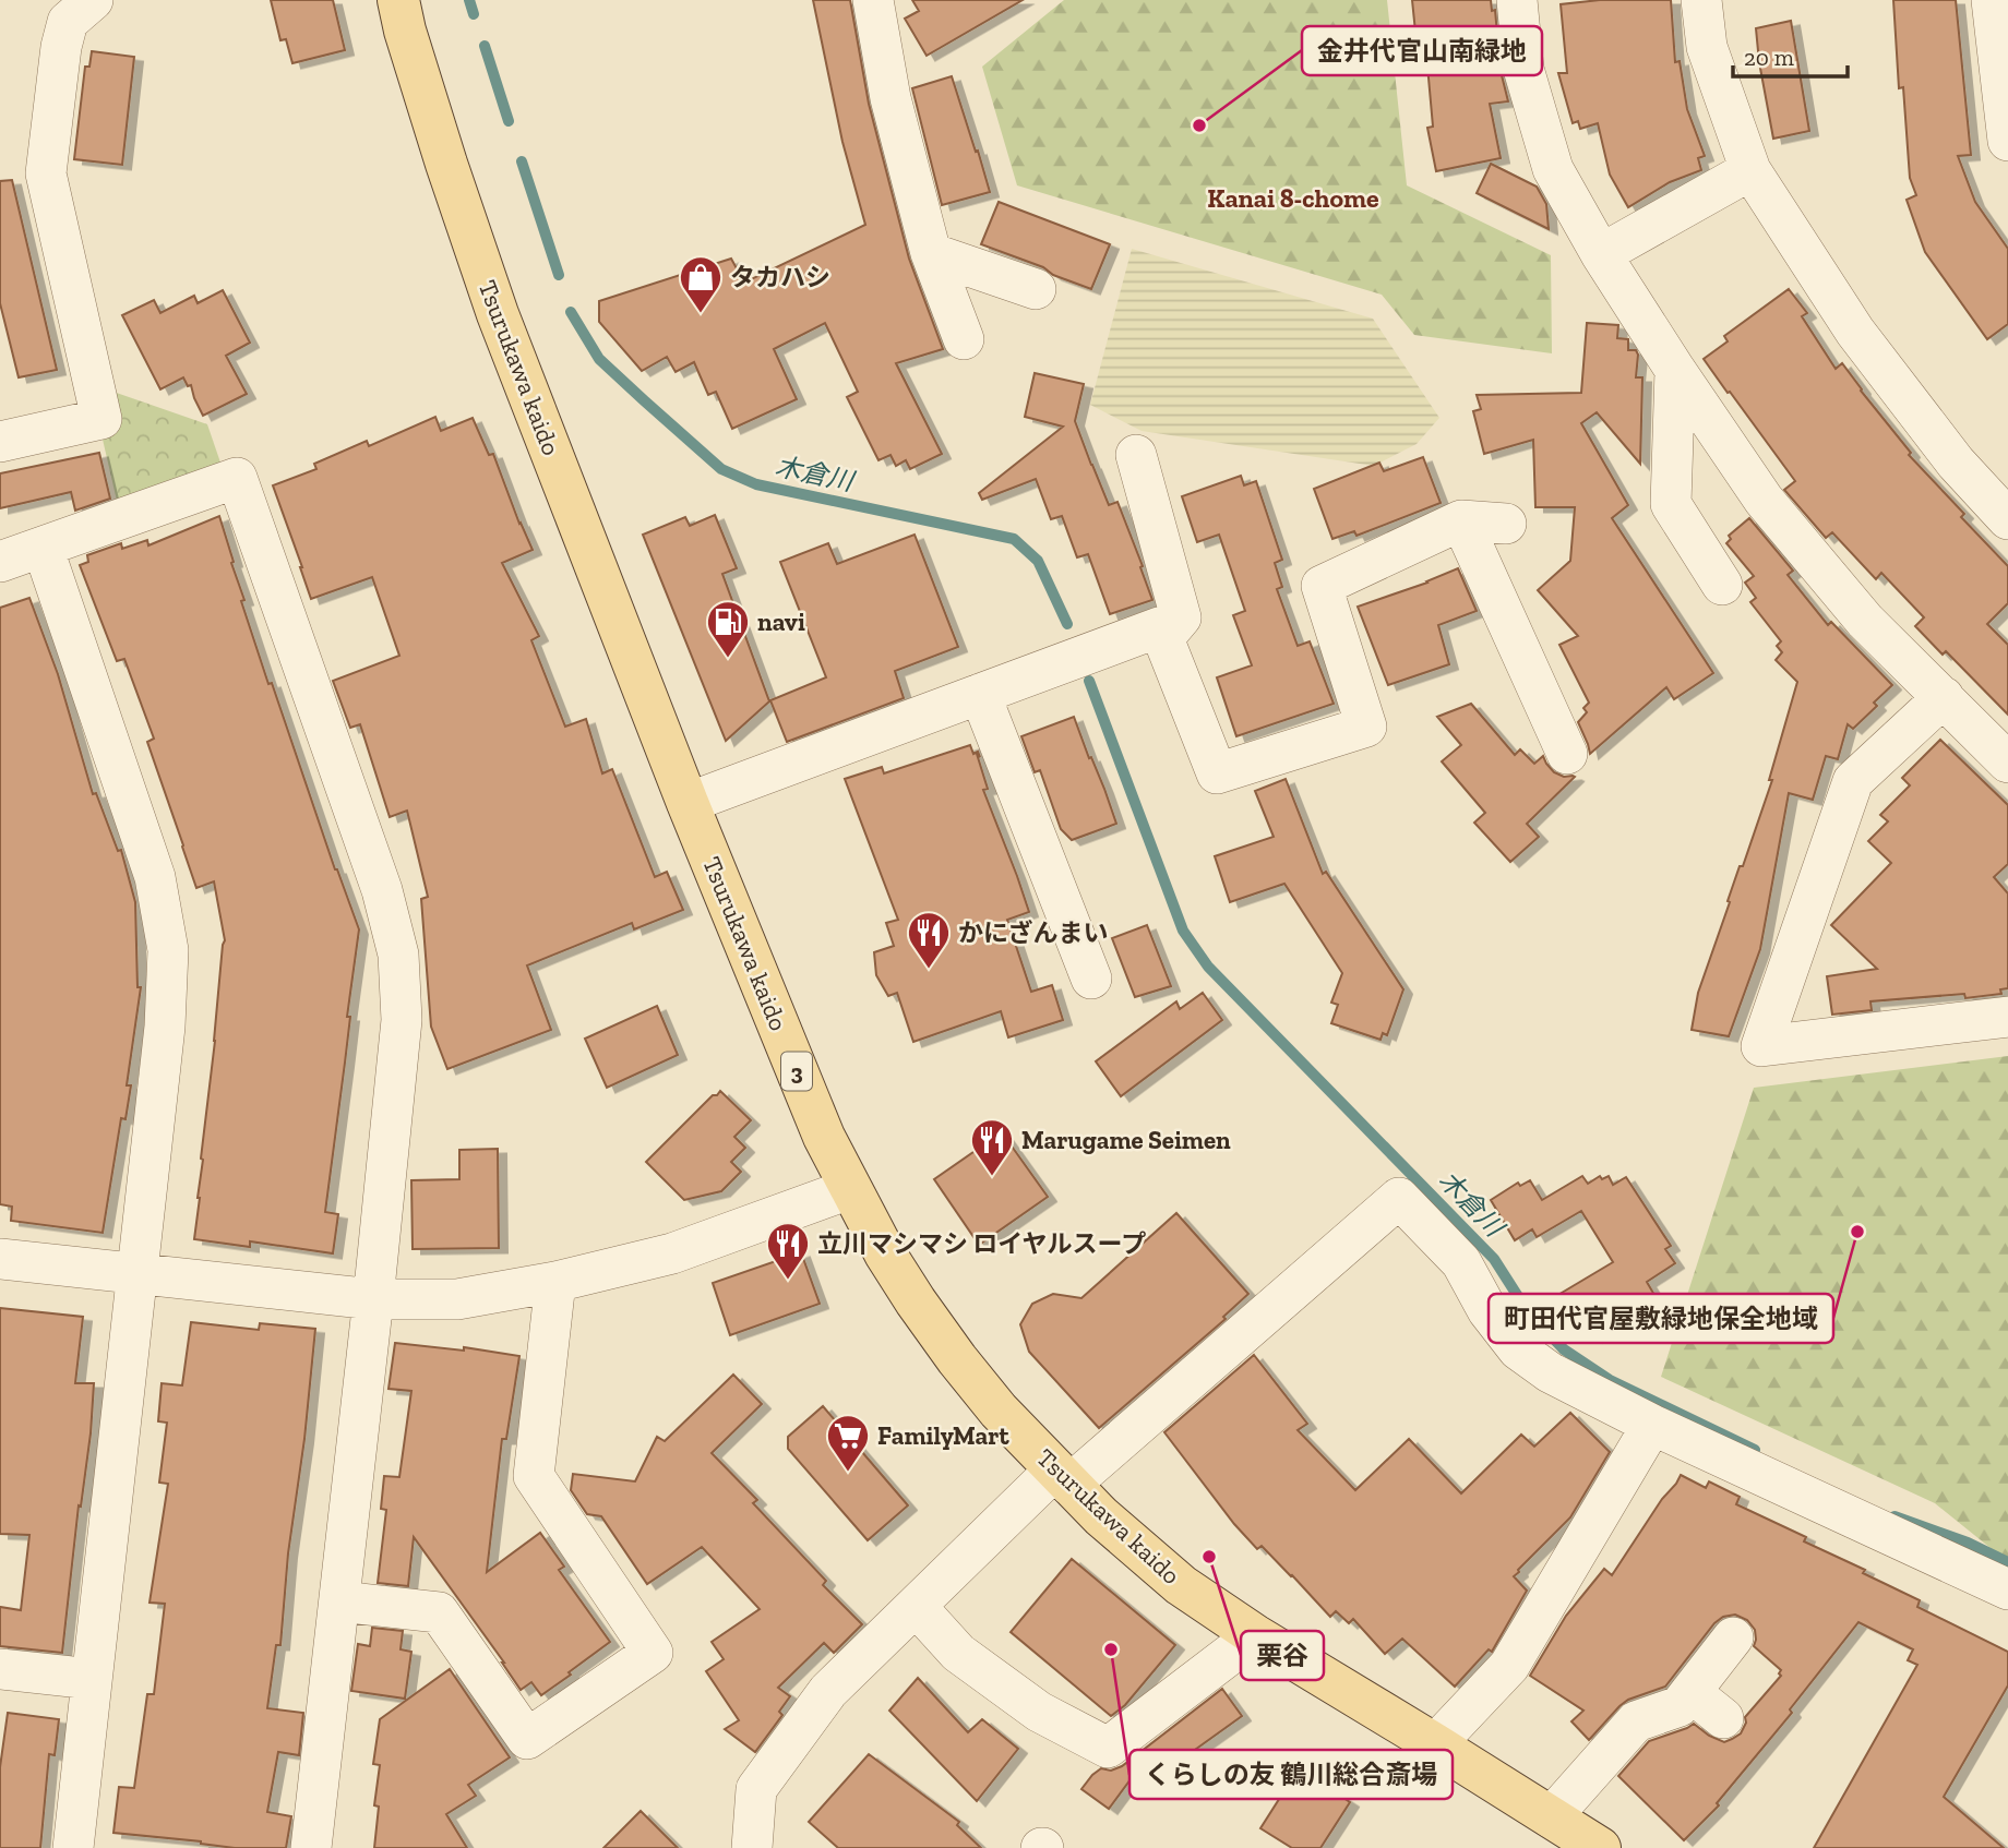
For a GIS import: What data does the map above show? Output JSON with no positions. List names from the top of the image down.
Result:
{
  "streets": {
    "main road": ["Tsurukawa kaido", "3"]
  },
  "districts": ["Kanai 8-chome"],
  "water": ["木倉川"],
  "places": {
    "other": [
      "金井代官山南緑地",
      "町田代官屋敷緑地保全地域",
      "栗谷",
      "くらしの友 鶴川総合斎場"
    ],
    "shop": ["タカハシ"],
    "fuel station": ["navi"],
    "restaurant": ["かにざんまい", "Marugame Seimen", "立川マシマシ ロイヤルスープ"],
    "supermarket": ["FamilyMart"]
  },
  "scale_bar": "20 m"
}
